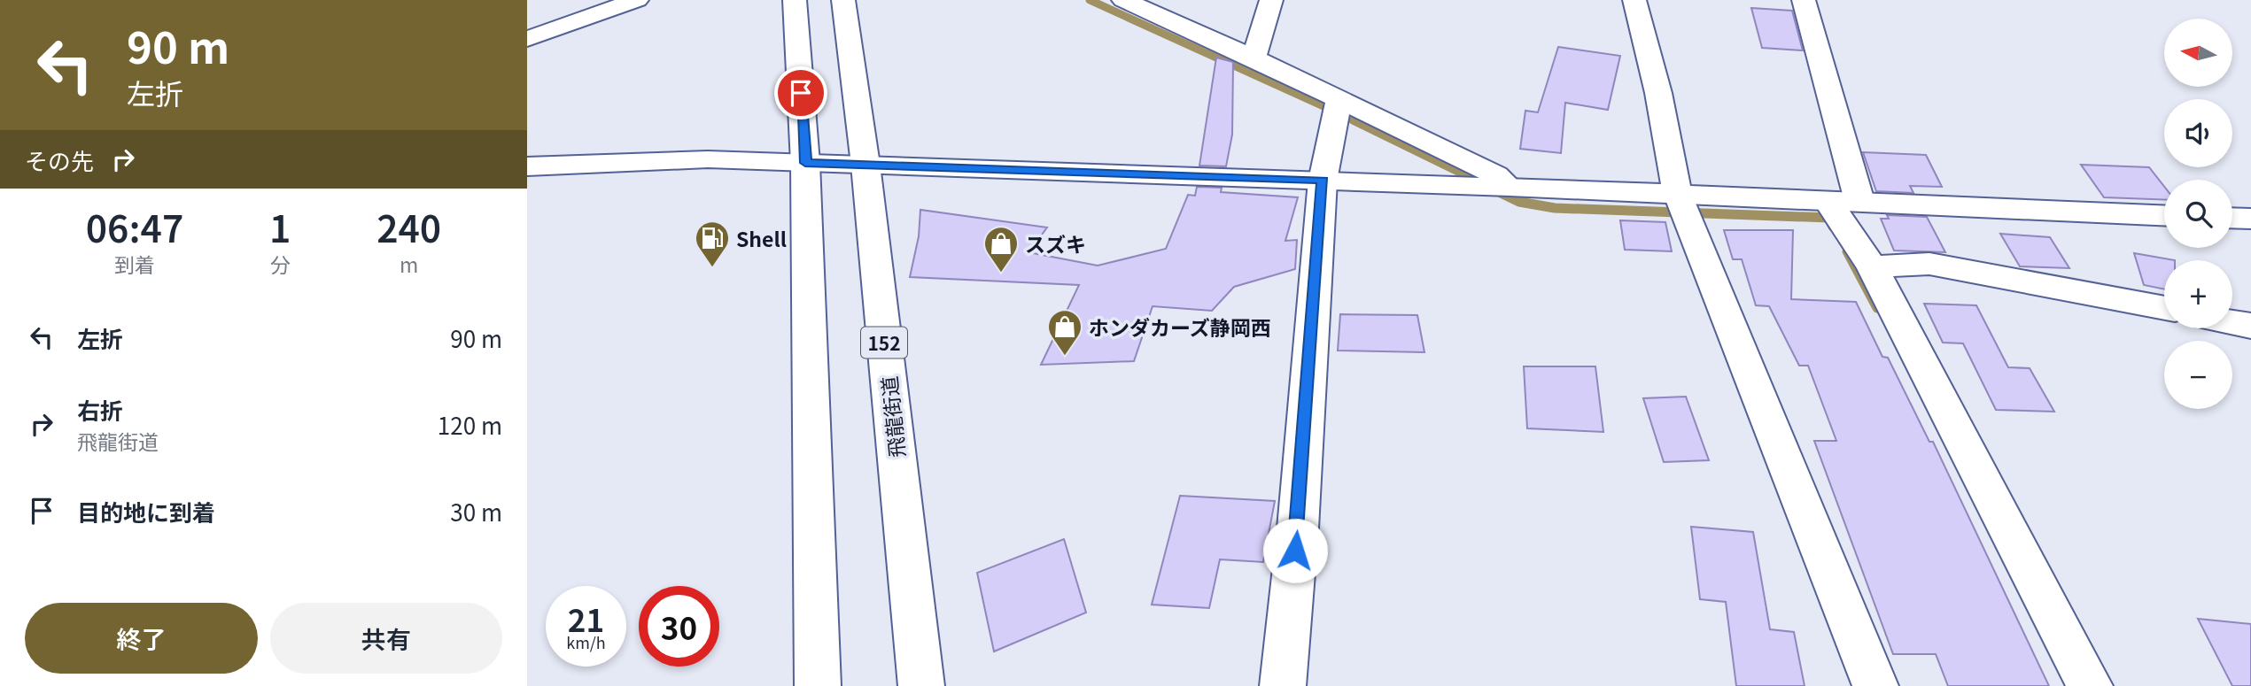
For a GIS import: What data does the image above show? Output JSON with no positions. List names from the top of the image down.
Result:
{
  "streets": {
    "main road": ["152", "飛龍街道"]
  },
  "places": {
    "fuel station": ["Shell"],
    "shop": ["スズキ", "ホンダカーズ静岡西"]
  },
  "north": "left",
  "page": {
    "turn": ["90 m", "左折"],
    "map_buttons": ["+", "−"],
    "then": "その先",
    "eta": [
      "06:47",
      "到着",
      "1",
      "分",
      "240",
      "m"
    ],
    "list": [
      {
        "name": "左折",
        "value": "90 m"
      },
      {
        "name": "右折",
        "note": "飛龍街道",
        "value": "120 m"
      },
      {
        "name": "目的地に到着",
        "value": "30 m"
      }
    ],
    "speed": "21 km/h",
    "limit": "30",
    "buttons": ["終了", "共有"]
  }
}
